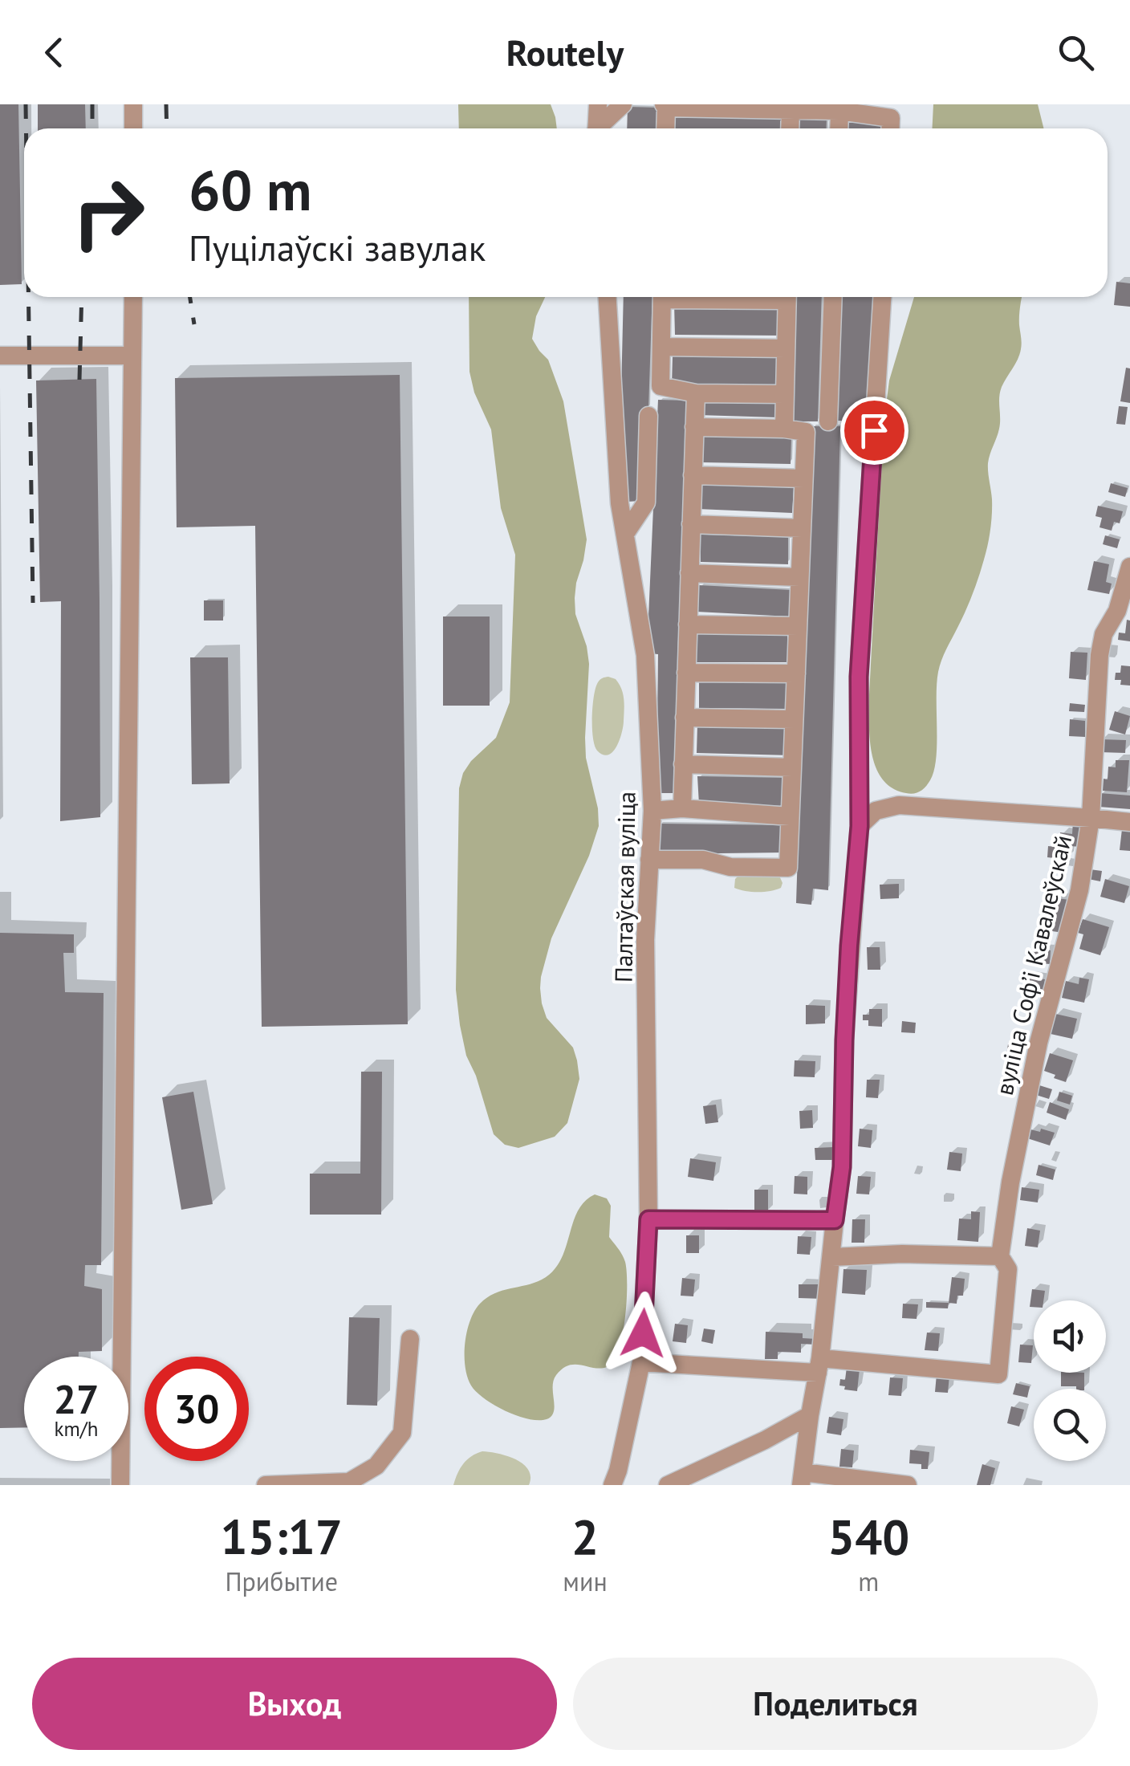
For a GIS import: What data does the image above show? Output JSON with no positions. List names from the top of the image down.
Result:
{
  "streets": {
    "street": ["Палтаўская вуліца", "вуліца Софʼі Кавалеўскай"]
  },
  "page": {
    "header": "Routely",
    "turn": ["60 m", "Пуцілаўскі завулак"],
    "speed": "27 km/h",
    "limit": "30",
    "eta": [
      "15:17",
      "Прибытие",
      "2",
      "мин",
      "540",
      "m"
    ],
    "buttons": ["Выход", "Поделиться"]
  }
}
